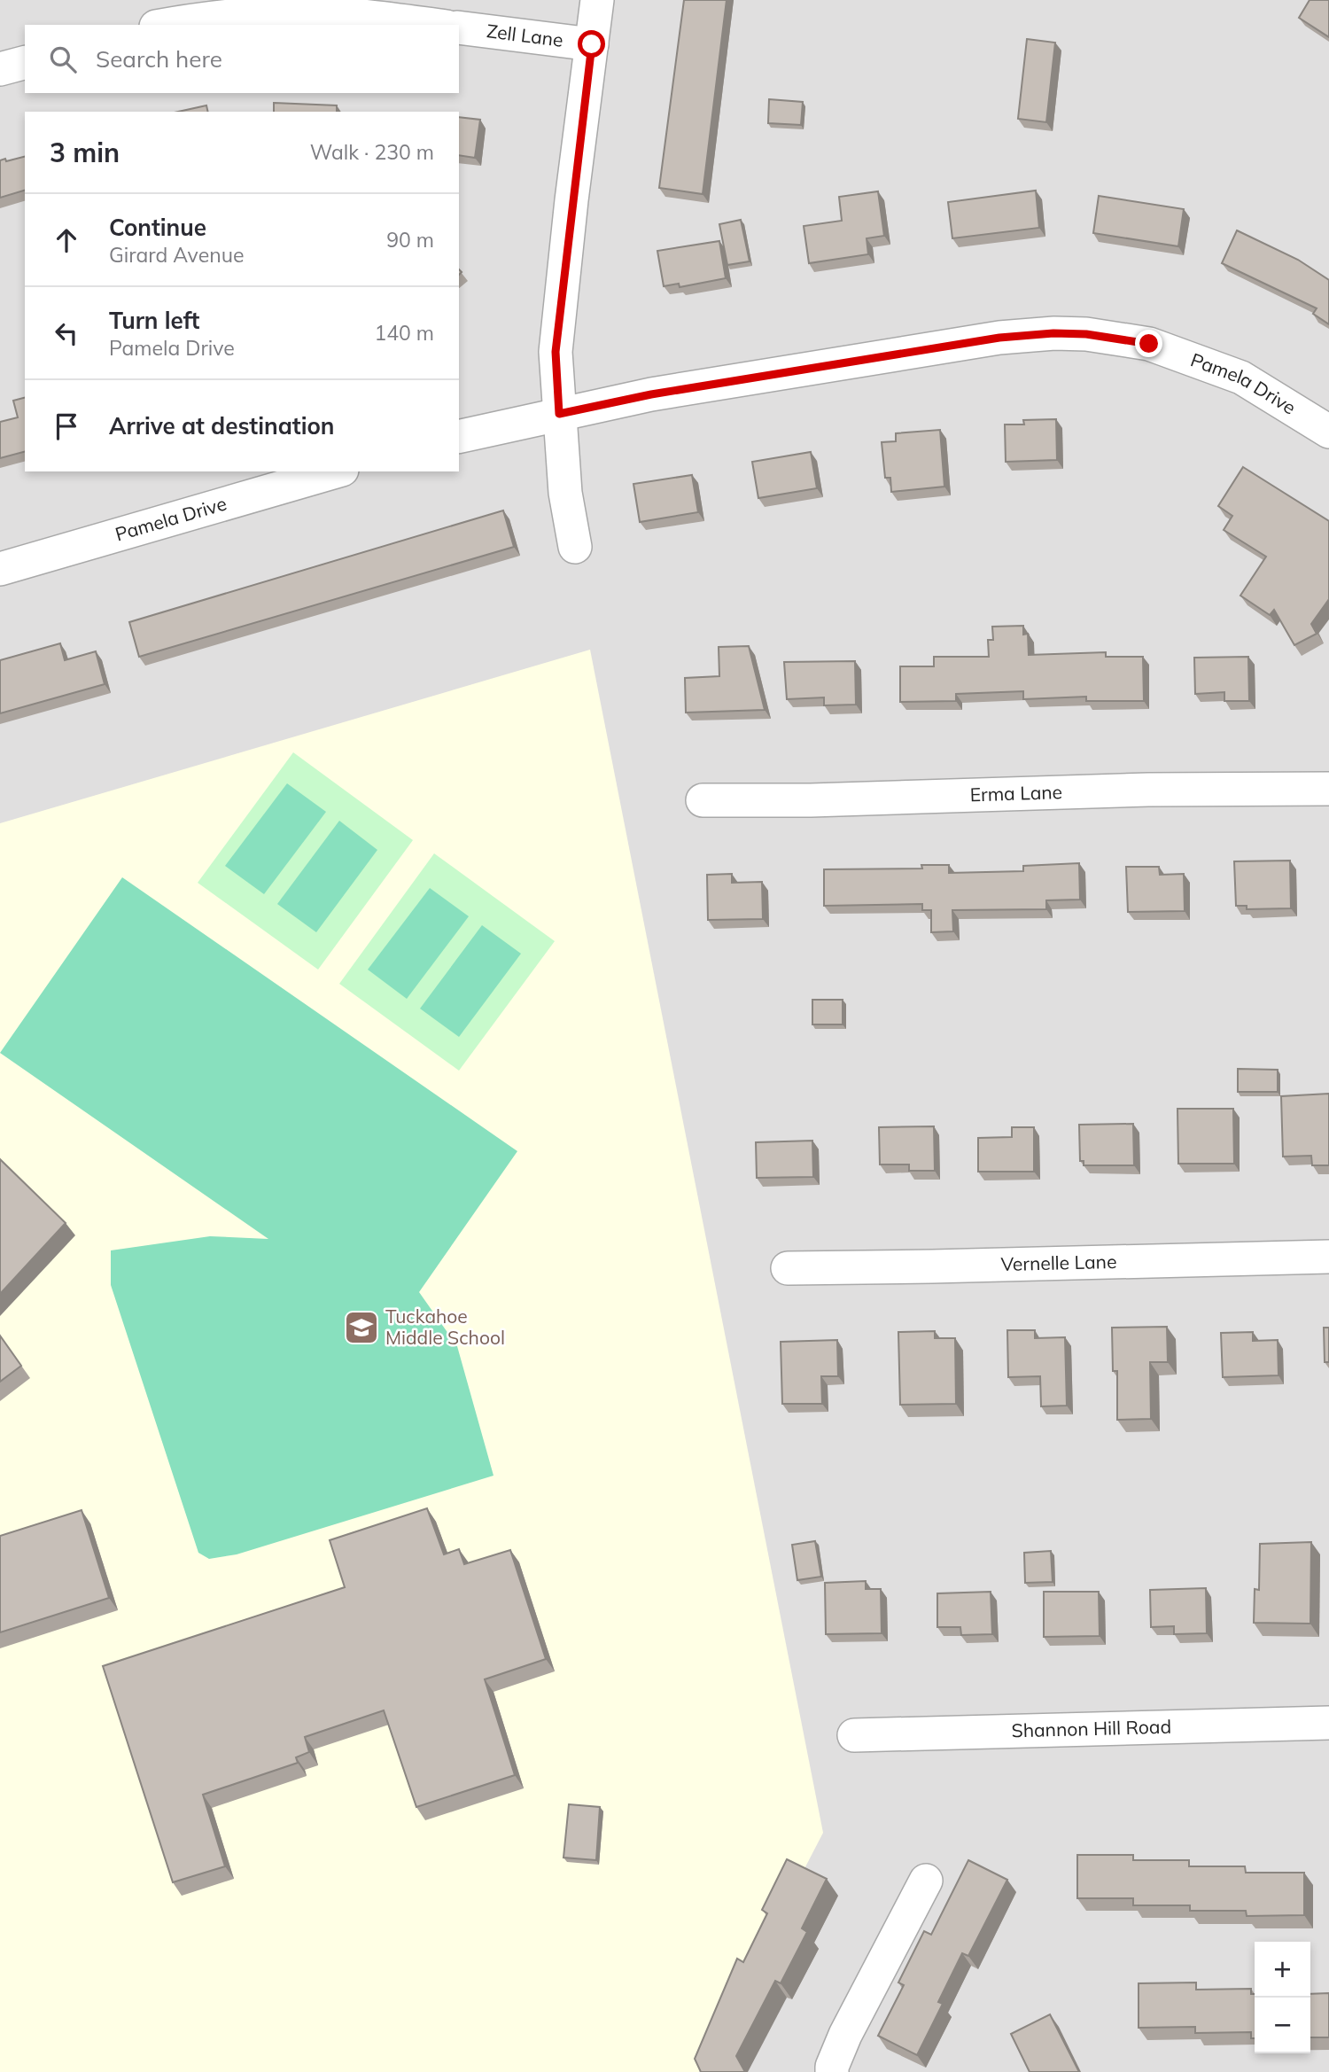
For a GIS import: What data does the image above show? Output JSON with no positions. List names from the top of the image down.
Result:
{
  "streets": {
    "street": [
      "Zell Lane",
      "Pamela Drive",
      "Erma Lane",
      "Vernelle Lane",
      "Shannon Hill Road"
    ]
  },
  "places": {
    "school or university": ["Tuckahoe Middle School"]
  },
  "page": {
    "search": "Search here",
    "heading": ["3 min", "Walk · 230 m"],
    "list": [
      ["Continue", "Girard Avenue", "90 m"],
      ["Turn left", "Pamela Drive", "140 m"],
      "Arrive at destination"
    ],
    "map_buttons": ["+", "−"]
  }
}
